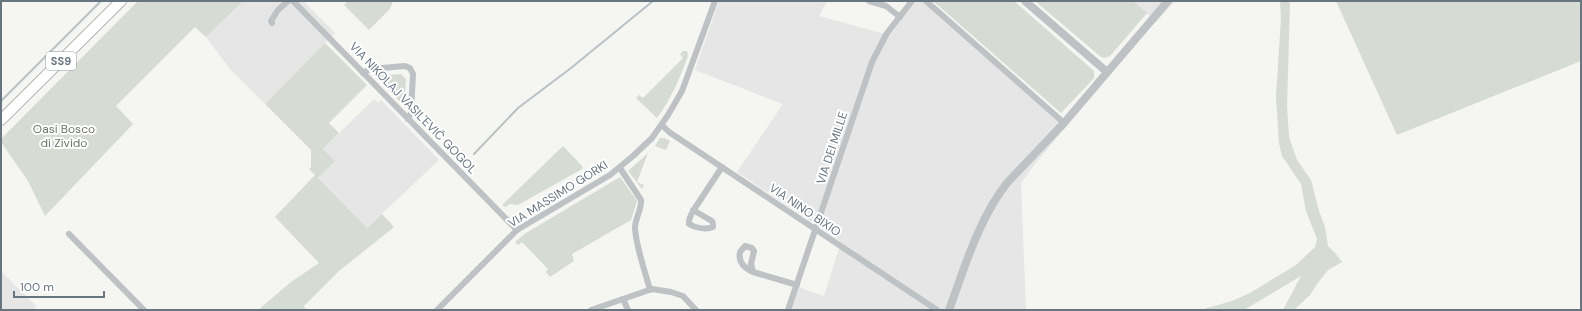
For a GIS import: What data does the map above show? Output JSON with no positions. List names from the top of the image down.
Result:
{
  "streets": {
    "main road": ["SS9"],
    "street": [
      "VIA NIKOLAJ VASIL'EVIČ GOGOL",
      "VIA DEI MILLE",
      "VIA MASSIMO GORKI",
      "VIA NINO BIXIO"
    ]
  },
  "crossings": [
    ["VIA NIKOLAJ VASIL'EVIČ GOGOL", "VIA MASSIMO GORKI"],
    ["VIA DEI MILLE", "VIA NINO BIXIO"],
    ["VIA MASSIMO GORKI", "VIA NINO BIXIO"]
  ],
  "parks": ["Oasi Bosco di Zivido"],
  "scale_bar": "100 m"
}
